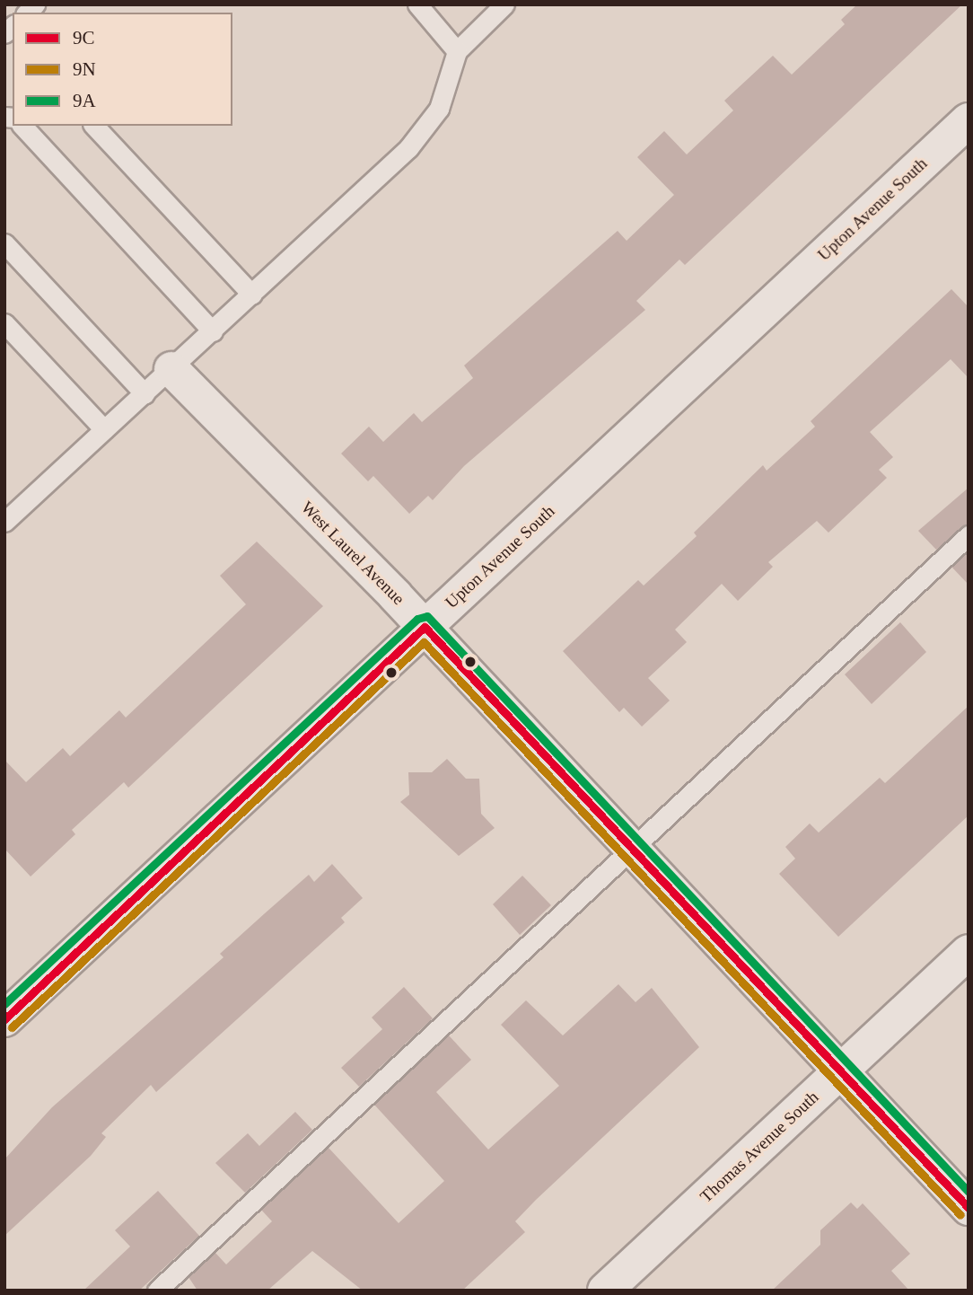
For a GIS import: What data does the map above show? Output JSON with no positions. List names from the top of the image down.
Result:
{
  "streets": {
    "street": ["Upton Avenue South", "West Laurel Avenue", "Thomas Avenue South"]
  },
  "crossings": [
    ["Upton Avenue South", "West Laurel Avenue"],
    ["West Laurel Avenue", "Thomas Avenue South"]
  ],
  "lines": ["transit line 9A", "transit line 9C", "transit line 9N"],
  "legend": ["9C", "9N", "9A"]
}
